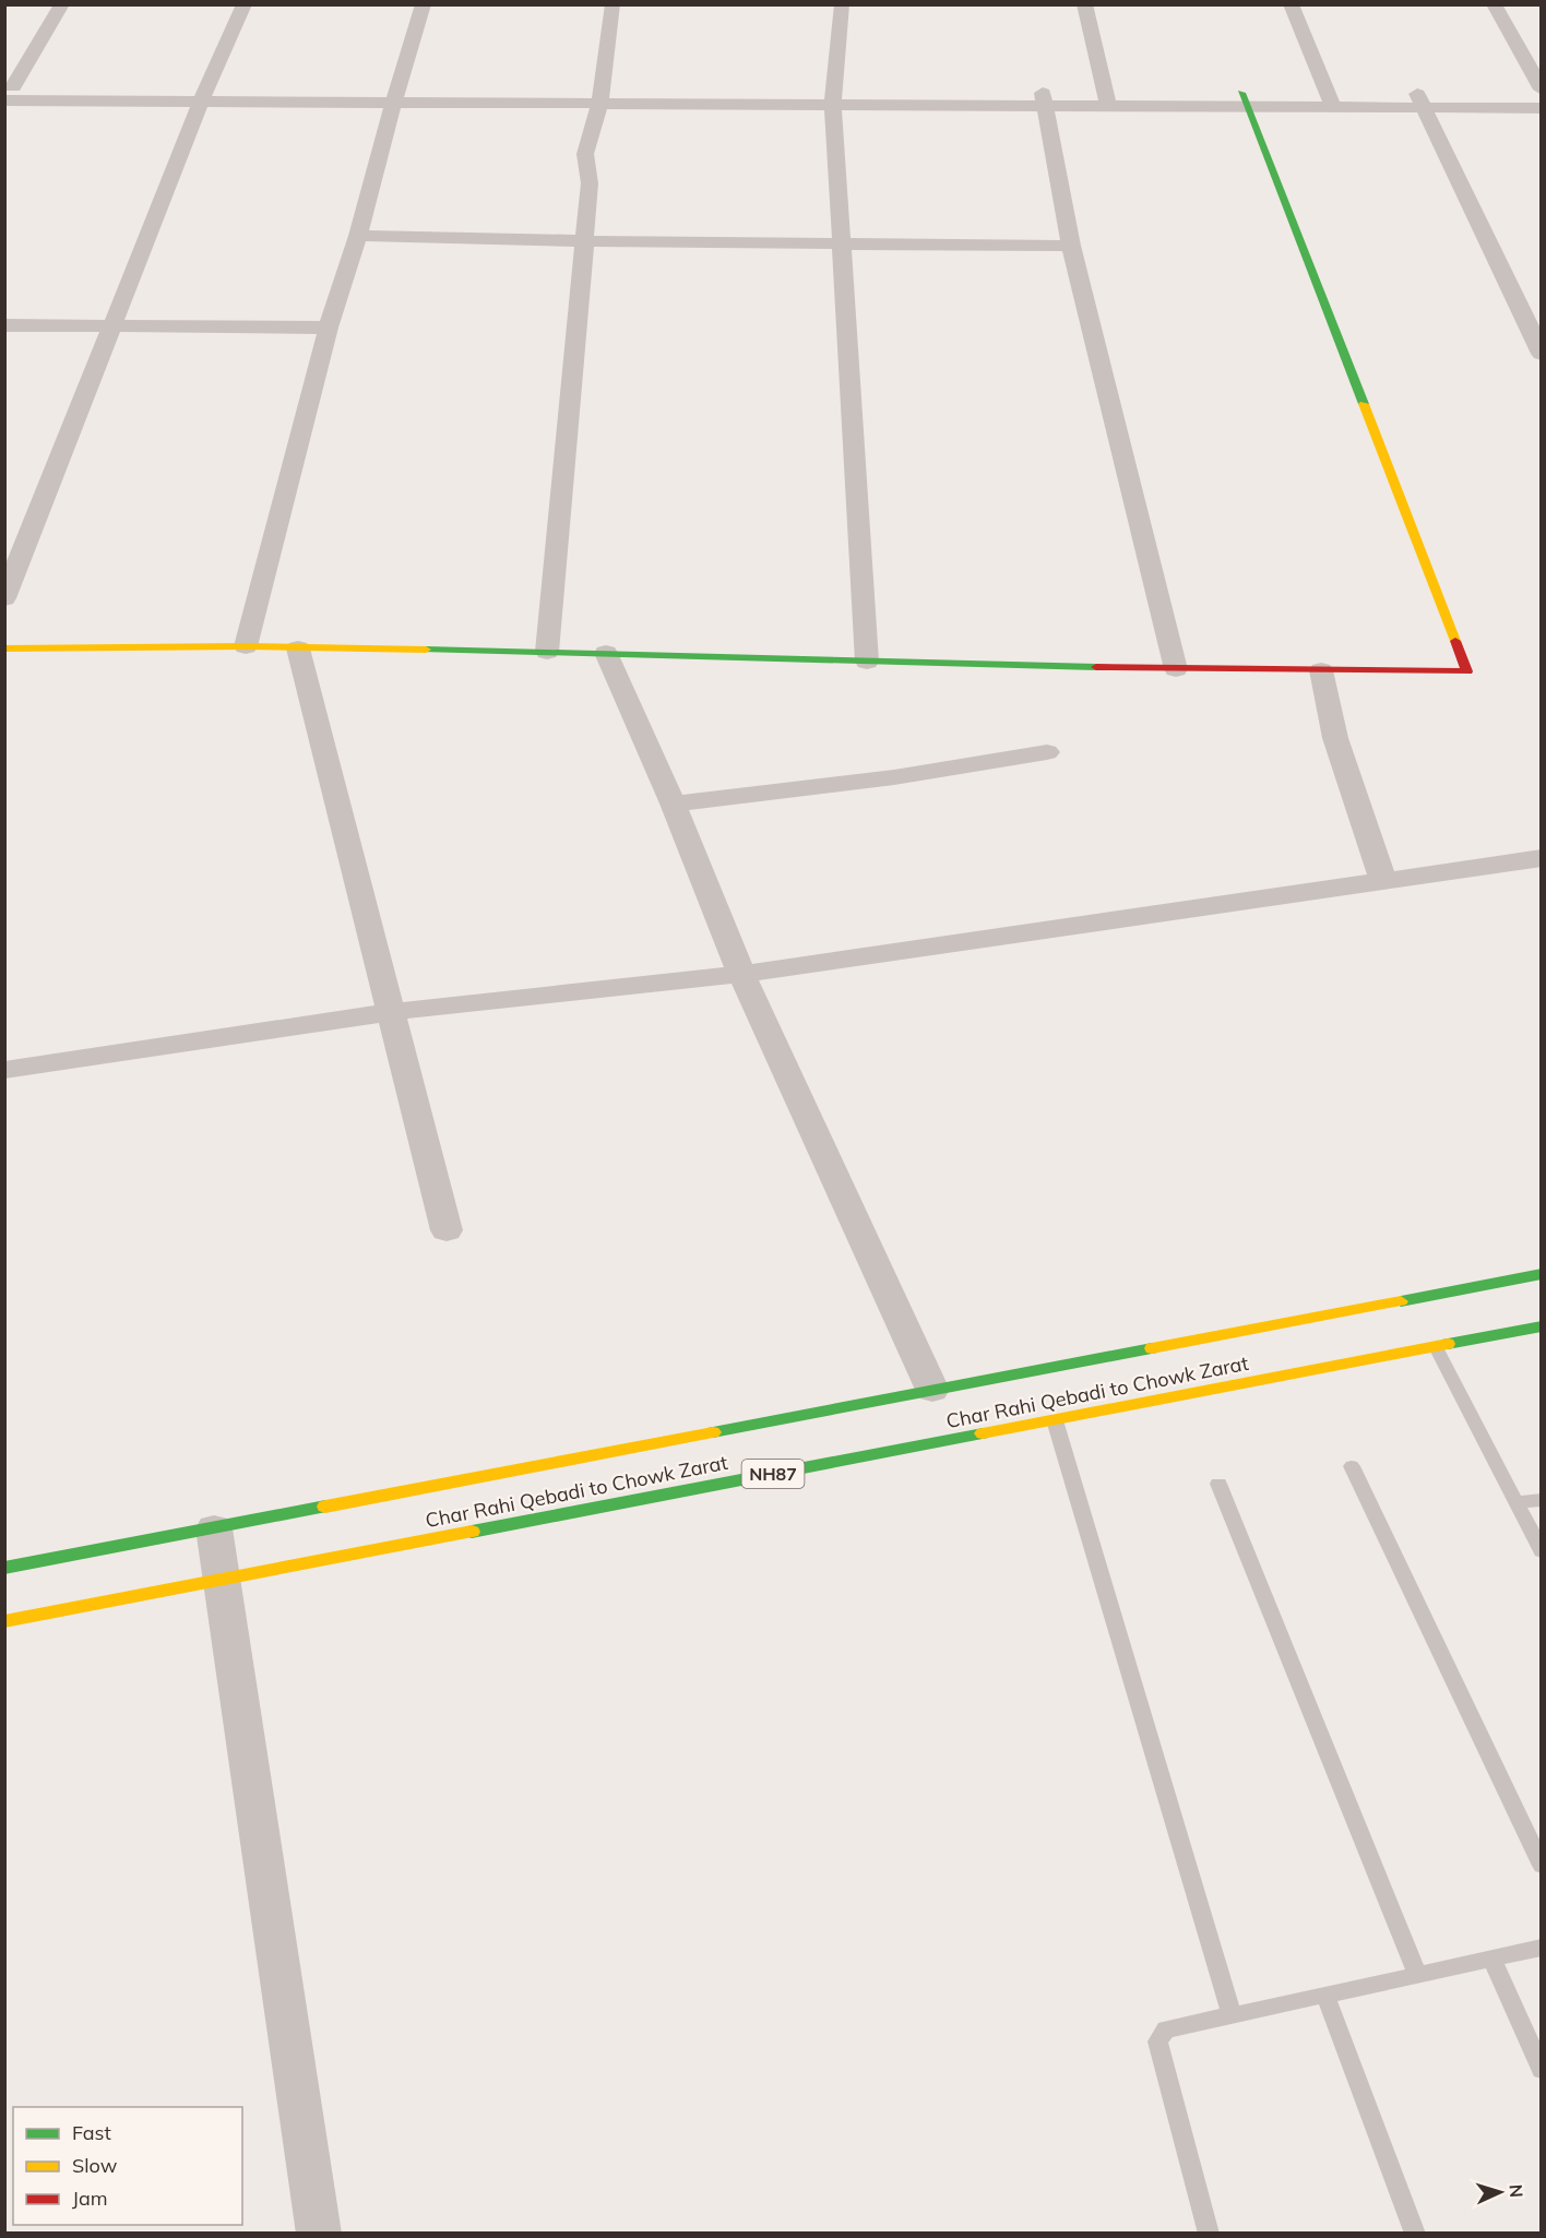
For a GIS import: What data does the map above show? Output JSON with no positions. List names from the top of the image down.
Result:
{
  "streets": {
    "main road": ["Char Rahi Qebadi to Chowk Zarat", "NH87"]
  },
  "legend": ["Fast", "Slow", "Jam"],
  "north": "right"
}
